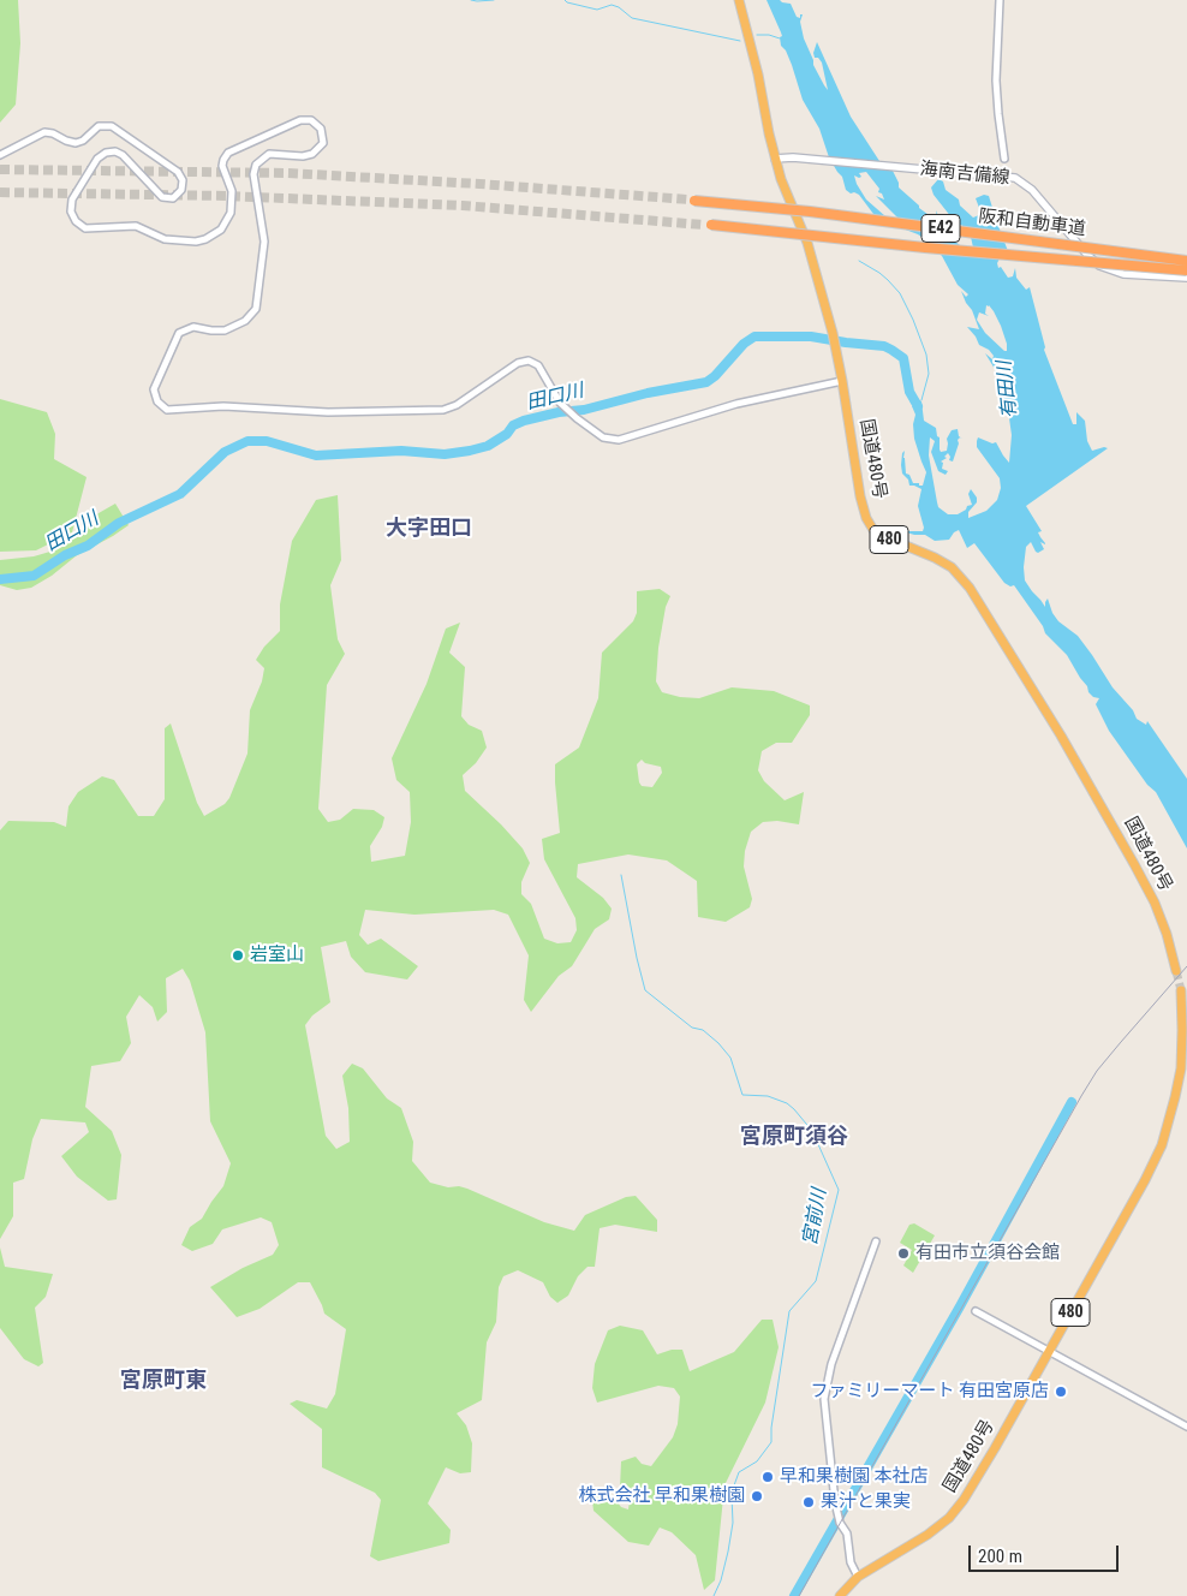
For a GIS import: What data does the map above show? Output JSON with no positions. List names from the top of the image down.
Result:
{
  "streets": {
    "highway": [
      "阪和自動車道",
      "E42",
      "国道480号",
      "480"
    ],
    "main road": ["海南吉備線"]
  },
  "crossings": [
    ["海南吉備線", "国道480号"]
  ],
  "districts": ["大字田口", "宮原町須谷", "宮原町東"],
  "water": ["有田川", "田口川", "宮前川"],
  "places": [
    "岩室山",
    "有田市立須谷会館",
    "ファミリーマート 有田宮原店",
    "早和果樹園 本社店",
    "株式会社 早和果樹園",
    "果汁と果実"
  ],
  "scale_bar": "200 m"
}
